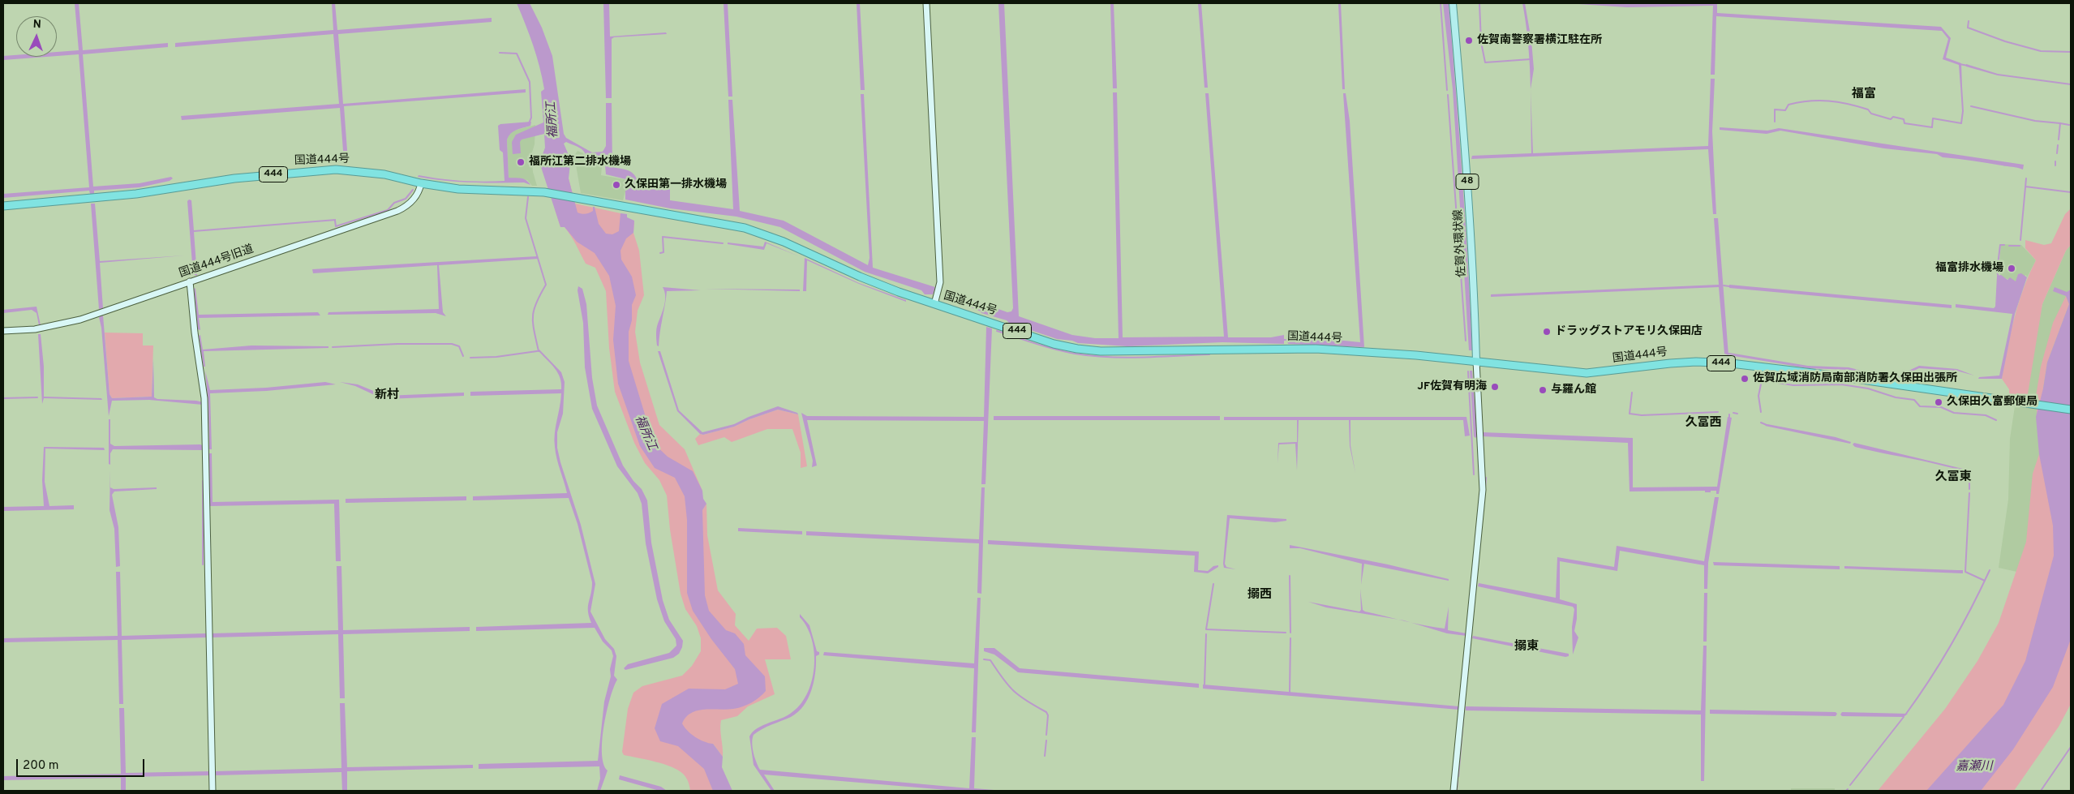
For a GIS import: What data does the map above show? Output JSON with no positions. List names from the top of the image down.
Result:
{
  "streets": {
    "highway": ["国道444号", "444"],
    "main road": ["48", "佐賀外環状線"],
    "street": ["国道444号旧道"]
  },
  "crossings": [
    ["国道444号", "佐賀外環状線"],
    ["国道444号", "国道444号旧道"]
  ],
  "districts": [
    "福富",
    "新村",
    "久冨西",
    "久冨東",
    "搦西",
    "搦東"
  ],
  "water": ["福所江", "嘉瀬川"],
  "places": [
    "佐賀南警察署横江駐在所",
    "福所江第二排水機場",
    "久保田第一排水機場",
    "福富排水機場",
    "ドラッグストアモリ久保田店",
    "佐賀広域消防局南部消防署久保田出張所",
    "JF佐賀有明海",
    "与羅ん館",
    "久保田久富郵便局"
  ],
  "scale_bar": "200 m",
  "north": "top"
}
